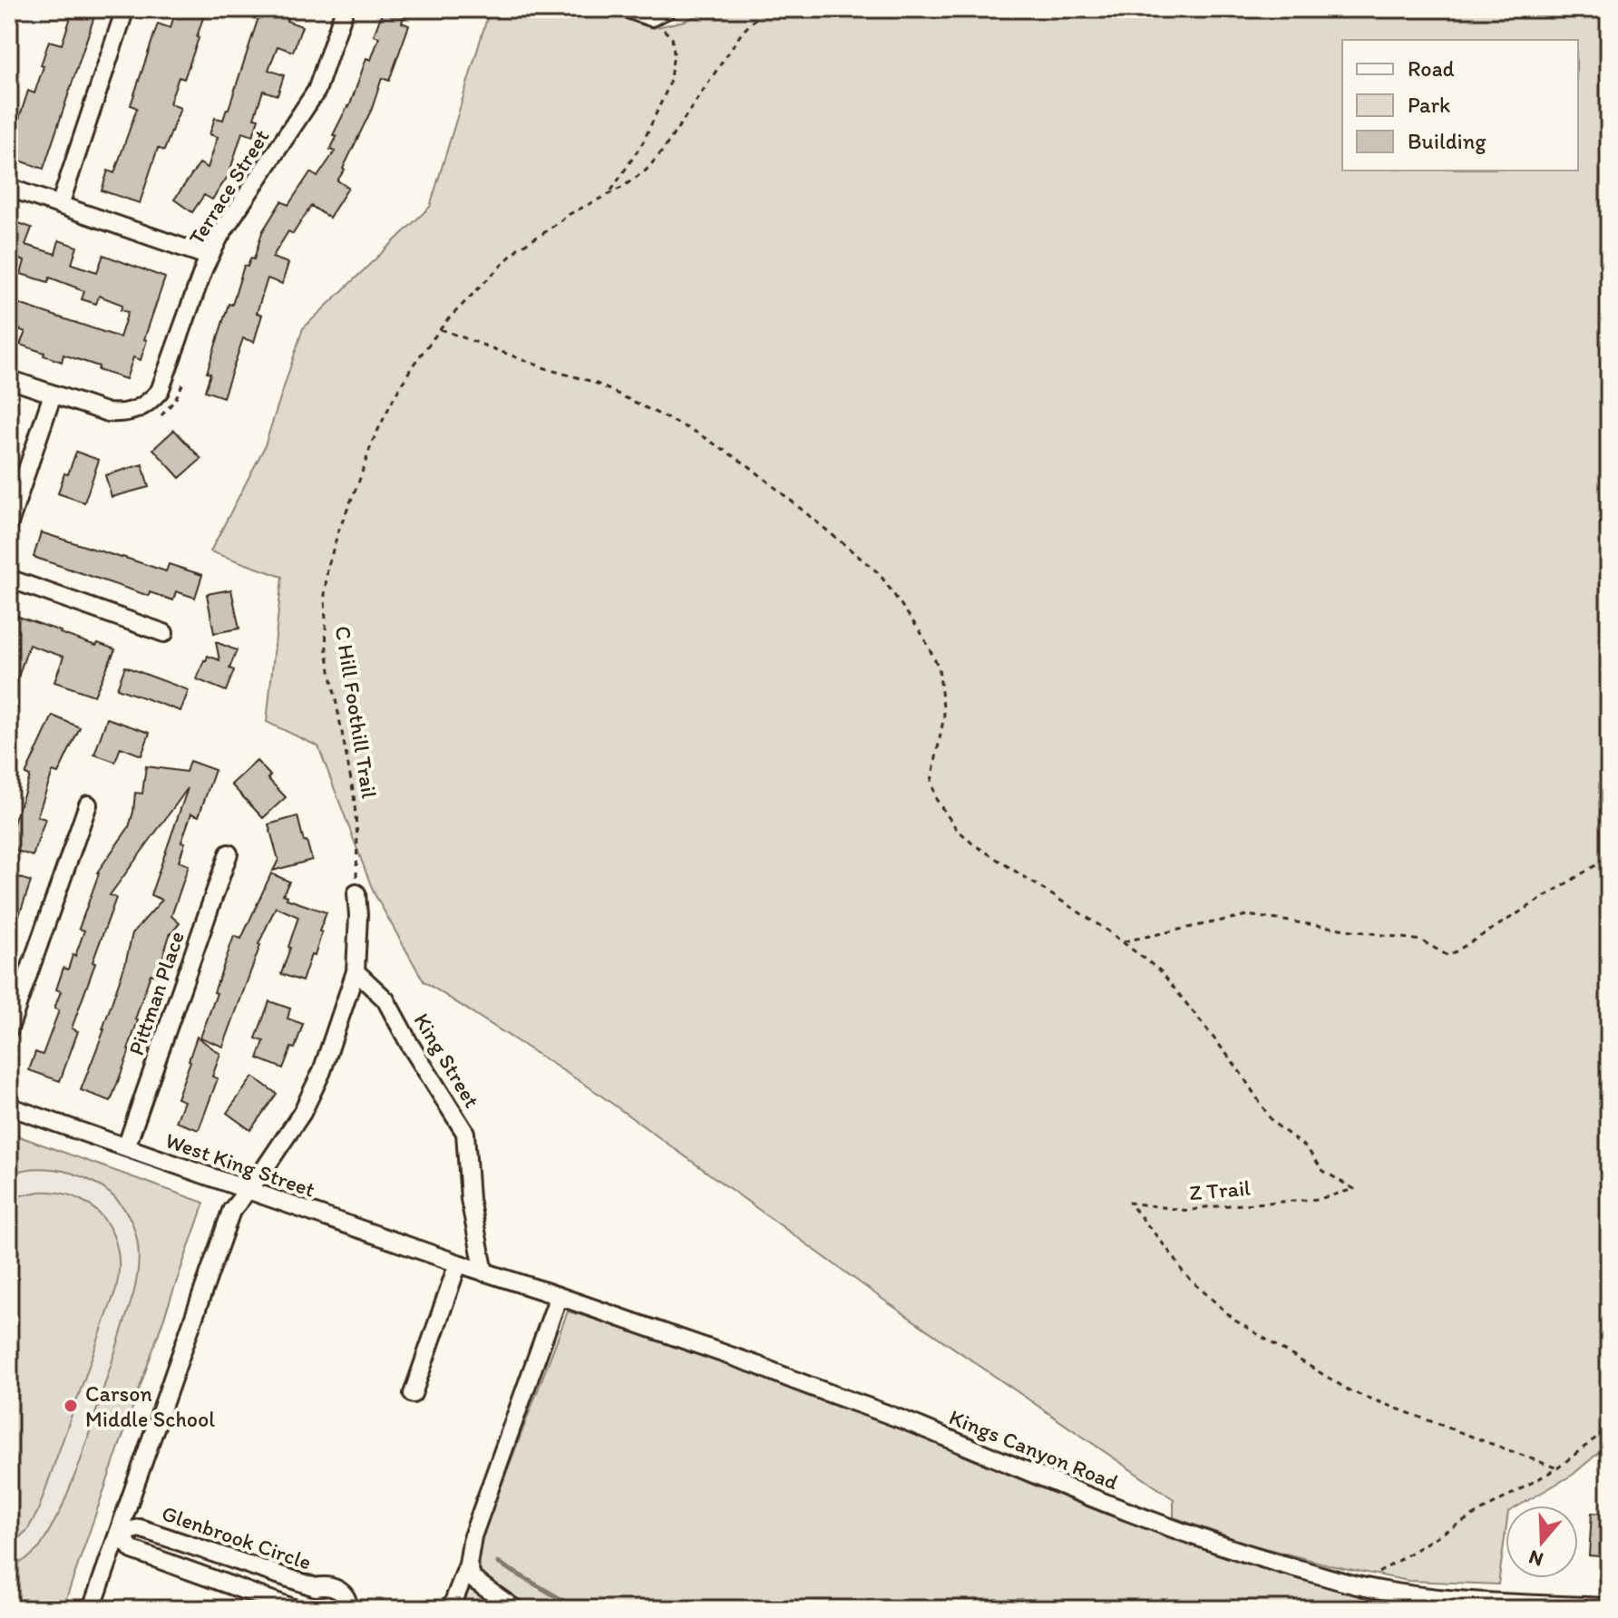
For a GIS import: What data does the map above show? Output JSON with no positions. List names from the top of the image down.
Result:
{
  "streets": {
    "street": [
      "Terrace Street",
      "Pittman Place",
      "King Street",
      "West King Street",
      "Kings Canyon Road",
      "Glenbrook Circle"
    ],
    "path": ["C Hill Foothill Trail", "Z Trail"]
  },
  "crossings": [
    ["Pittman Place", "West King Street"],
    ["King Street", "Kings Canyon Road"],
    ["West King Street", "Kings Canyon Road"]
  ],
  "places": ["Carson Middle School"],
  "legend": ["Road", "Park", "Building"],
  "north": "bottom"
}
